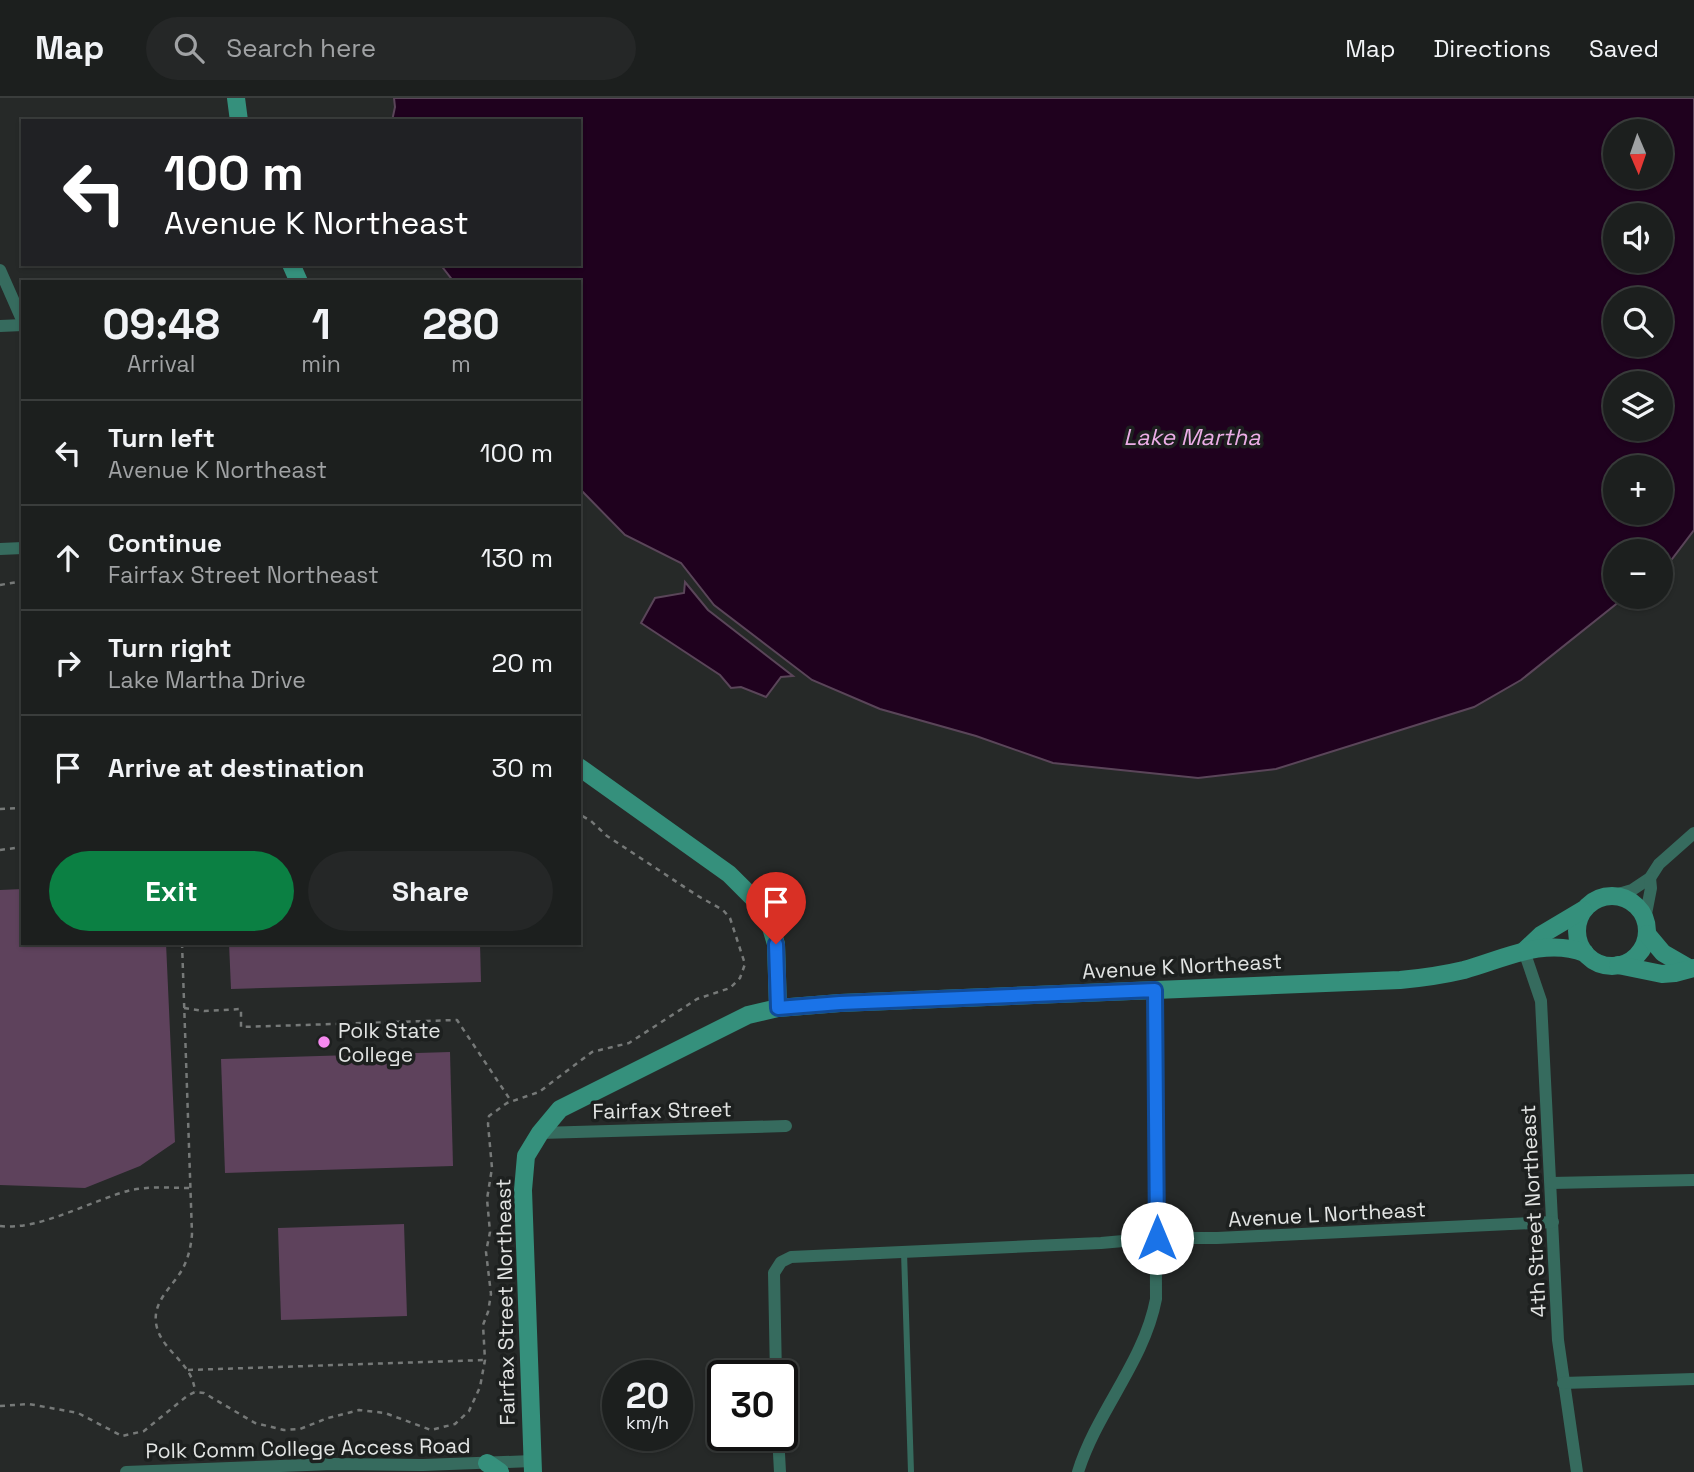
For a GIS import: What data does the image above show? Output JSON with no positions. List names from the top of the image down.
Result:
{
  "streets": {
    "street": [
      "Avenue K Northeast",
      "Fairfax Street",
      "4th Street Northeast",
      "Avenue L Northeast",
      "Fairfax Street Northeast",
      "Polk Comm College Access Road"
    ]
  },
  "crossings": [
    ["Avenue K Northeast", "4th Street Northeast"],
    ["Avenue K Northeast", "Fairfax Street Northeast"],
    ["Fairfax Street", "Fairfax Street Northeast"],
    ["4th Street Northeast", "Avenue L Northeast"],
    ["Fairfax Street Northeast", "Polk Comm College Access Road"]
  ],
  "water": ["Lake Martha"],
  "places": ["Polk State College"],
  "north": "bottom",
  "page": {
    "header": "Map",
    "search": "Search here",
    "nav": ["Map", "Directions", "Saved"],
    "map_buttons": ["+", "−"],
    "turn": ["100 m", "Avenue K Northeast"],
    "eta": [
      "09:48",
      "Arrival",
      "1",
      "min",
      "280",
      "m"
    ],
    "list": [
      {
        "name": "Turn left",
        "note": "Avenue K Northeast",
        "value": "100 m"
      },
      {
        "name": "Continue",
        "note": "Fairfax Street Northeast",
        "value": "130 m"
      },
      {
        "name": "Turn right",
        "note": "Lake Martha Drive",
        "value": "20 m"
      },
      {
        "name": "Arrive at destination",
        "value": "30 m"
      }
    ],
    "buttons": ["Exit", "Share"],
    "speed": "20 km/h",
    "limit": "30"
  }
}
